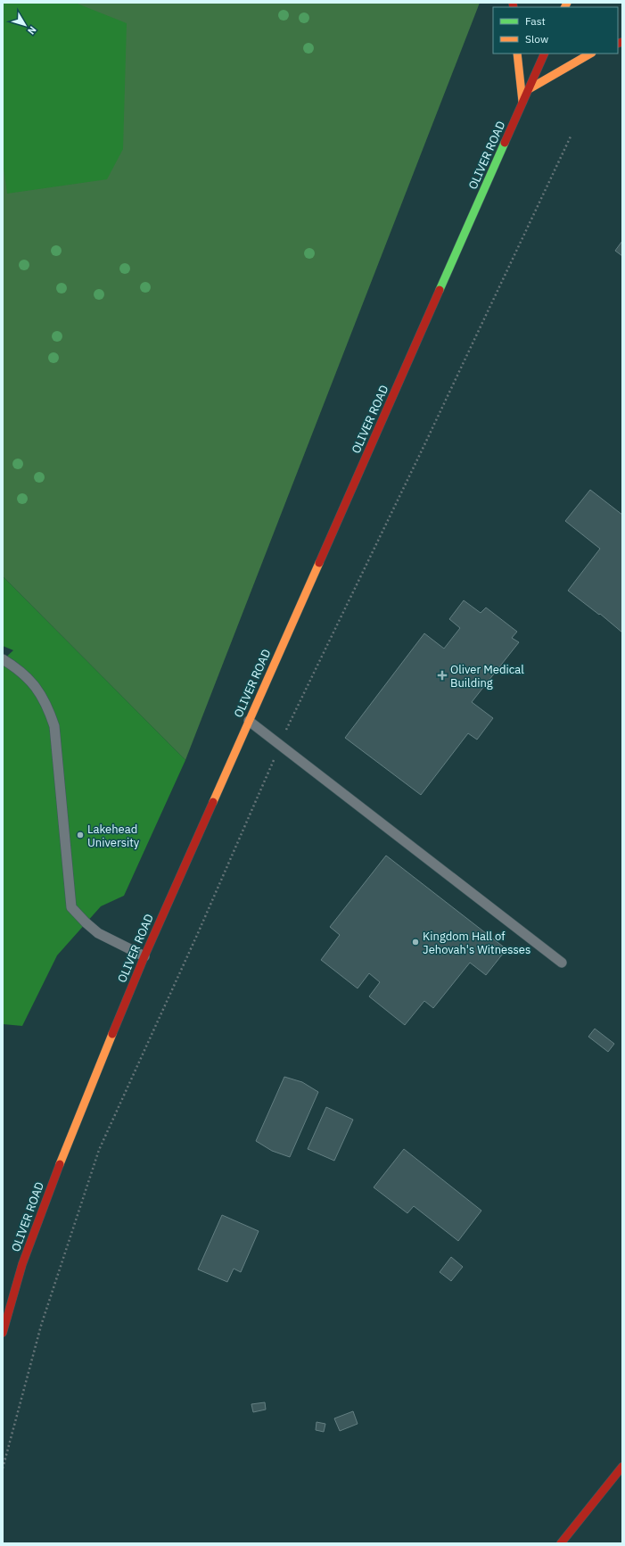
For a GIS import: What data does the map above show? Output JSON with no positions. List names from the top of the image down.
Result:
{
  "streets": {
    "main road": ["OLIVER ROAD"]
  },
  "places": {
    "health": ["Oliver Medical Building"],
    "other": ["Lakehead University", "Kingdom Hall of Jehovah's Witnesses"]
  },
  "legend": ["Fast", "Slow"],
  "north": "bottom right"
}
